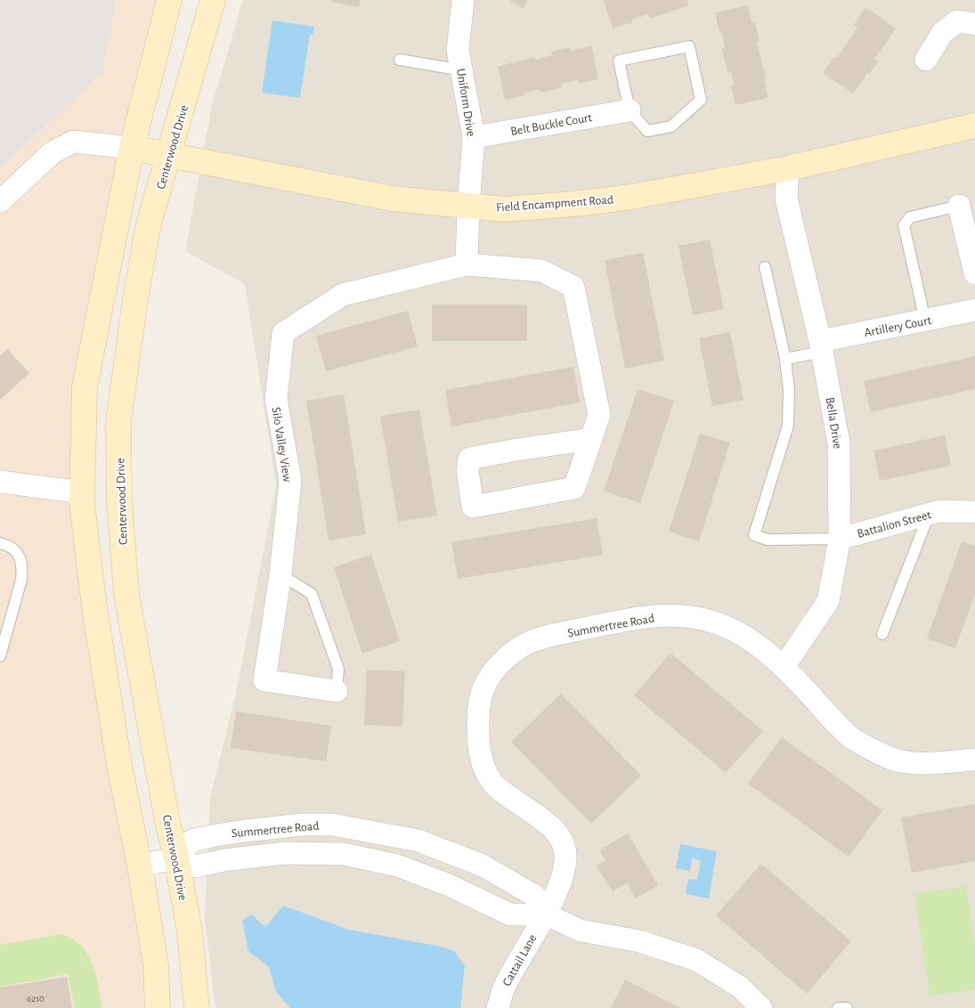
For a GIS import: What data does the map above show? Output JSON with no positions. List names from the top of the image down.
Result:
{
  "streets": {
    "street": [
      "Uniform Drive",
      "Belt Buckle Court",
      "Centerwood Drive",
      "Field Encampment Road",
      "Artillery Court",
      "Bella Drive",
      "Silo Valley View",
      "Battalion Street",
      "Summertree Road",
      "Cattail Lane"
    ]
  },
  "crossings": [
    ["Uniform Drive", "Belt Buckle Court"],
    ["Uniform Drive", "Field Encampment Road"],
    ["Centerwood Drive", "Field Encampment Road"],
    ["Centerwood Drive", "Summertree Road"],
    ["Field Encampment Road", "Bella Drive"],
    ["Artillery Court", "Bella Drive"],
    ["Bella Drive", "Battalion Street"],
    ["Bella Drive", "Summertree Road"],
    ["Summertree Road", "Cattail Lane"]
  ],
  "house_numbers": ["6210"]
}
